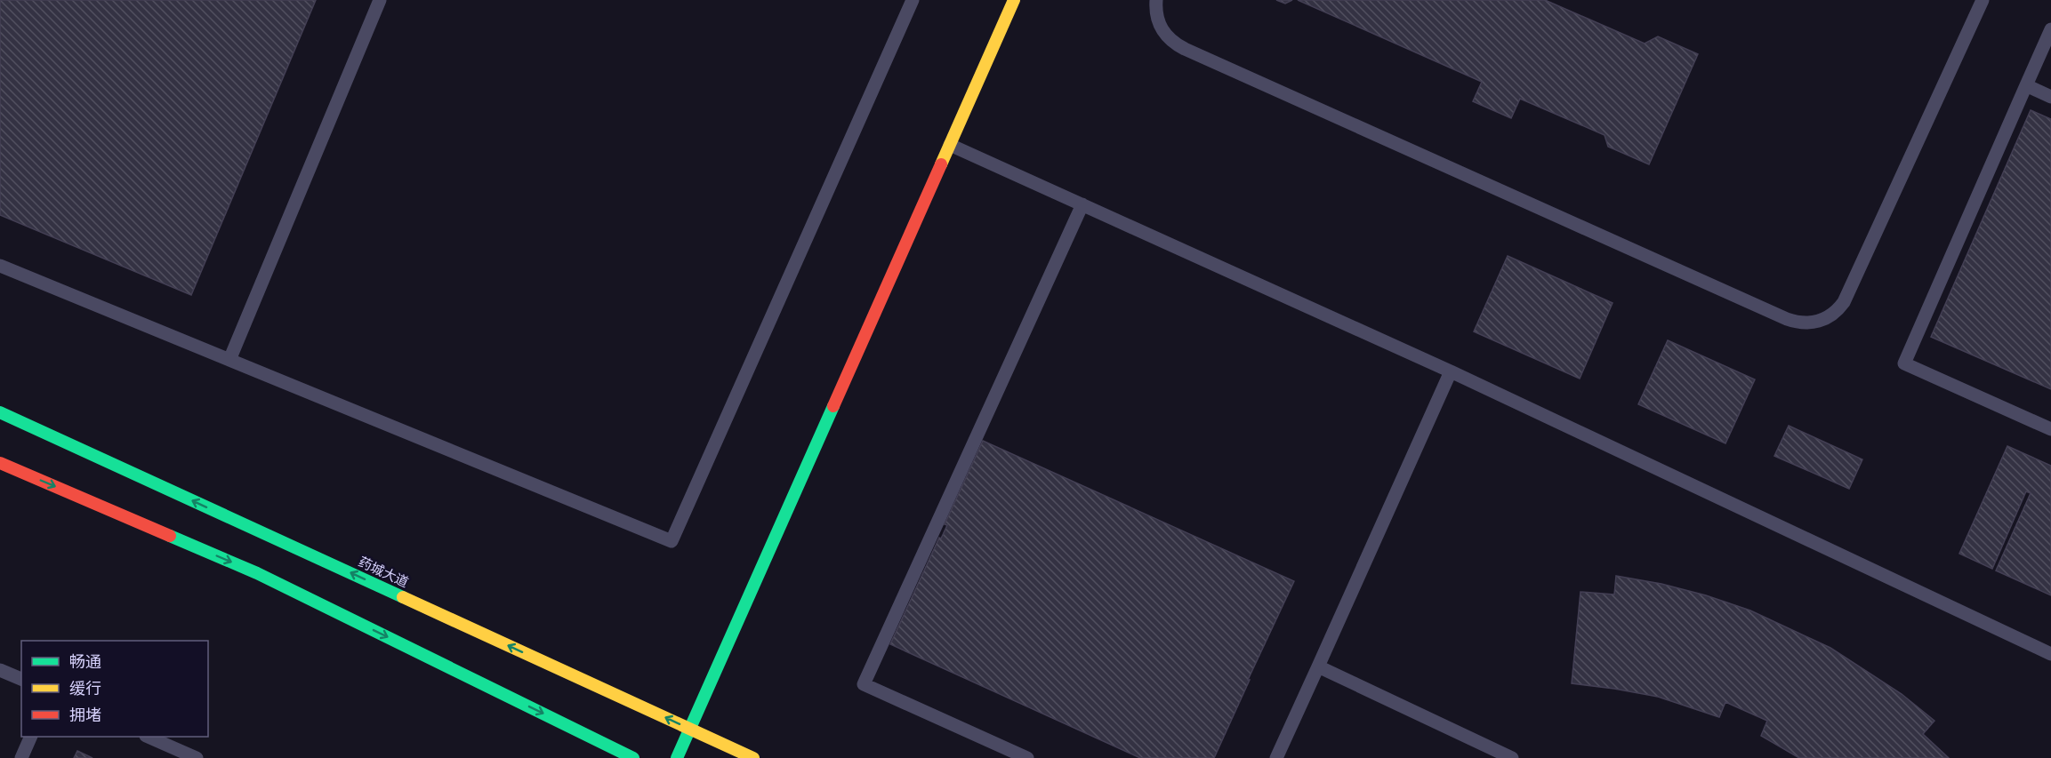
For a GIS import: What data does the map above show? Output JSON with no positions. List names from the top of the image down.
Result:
{
  "streets": {
    "main road": ["药城大道"]
  },
  "legend": ["畅通", "缓行", "拥堵"]
}
